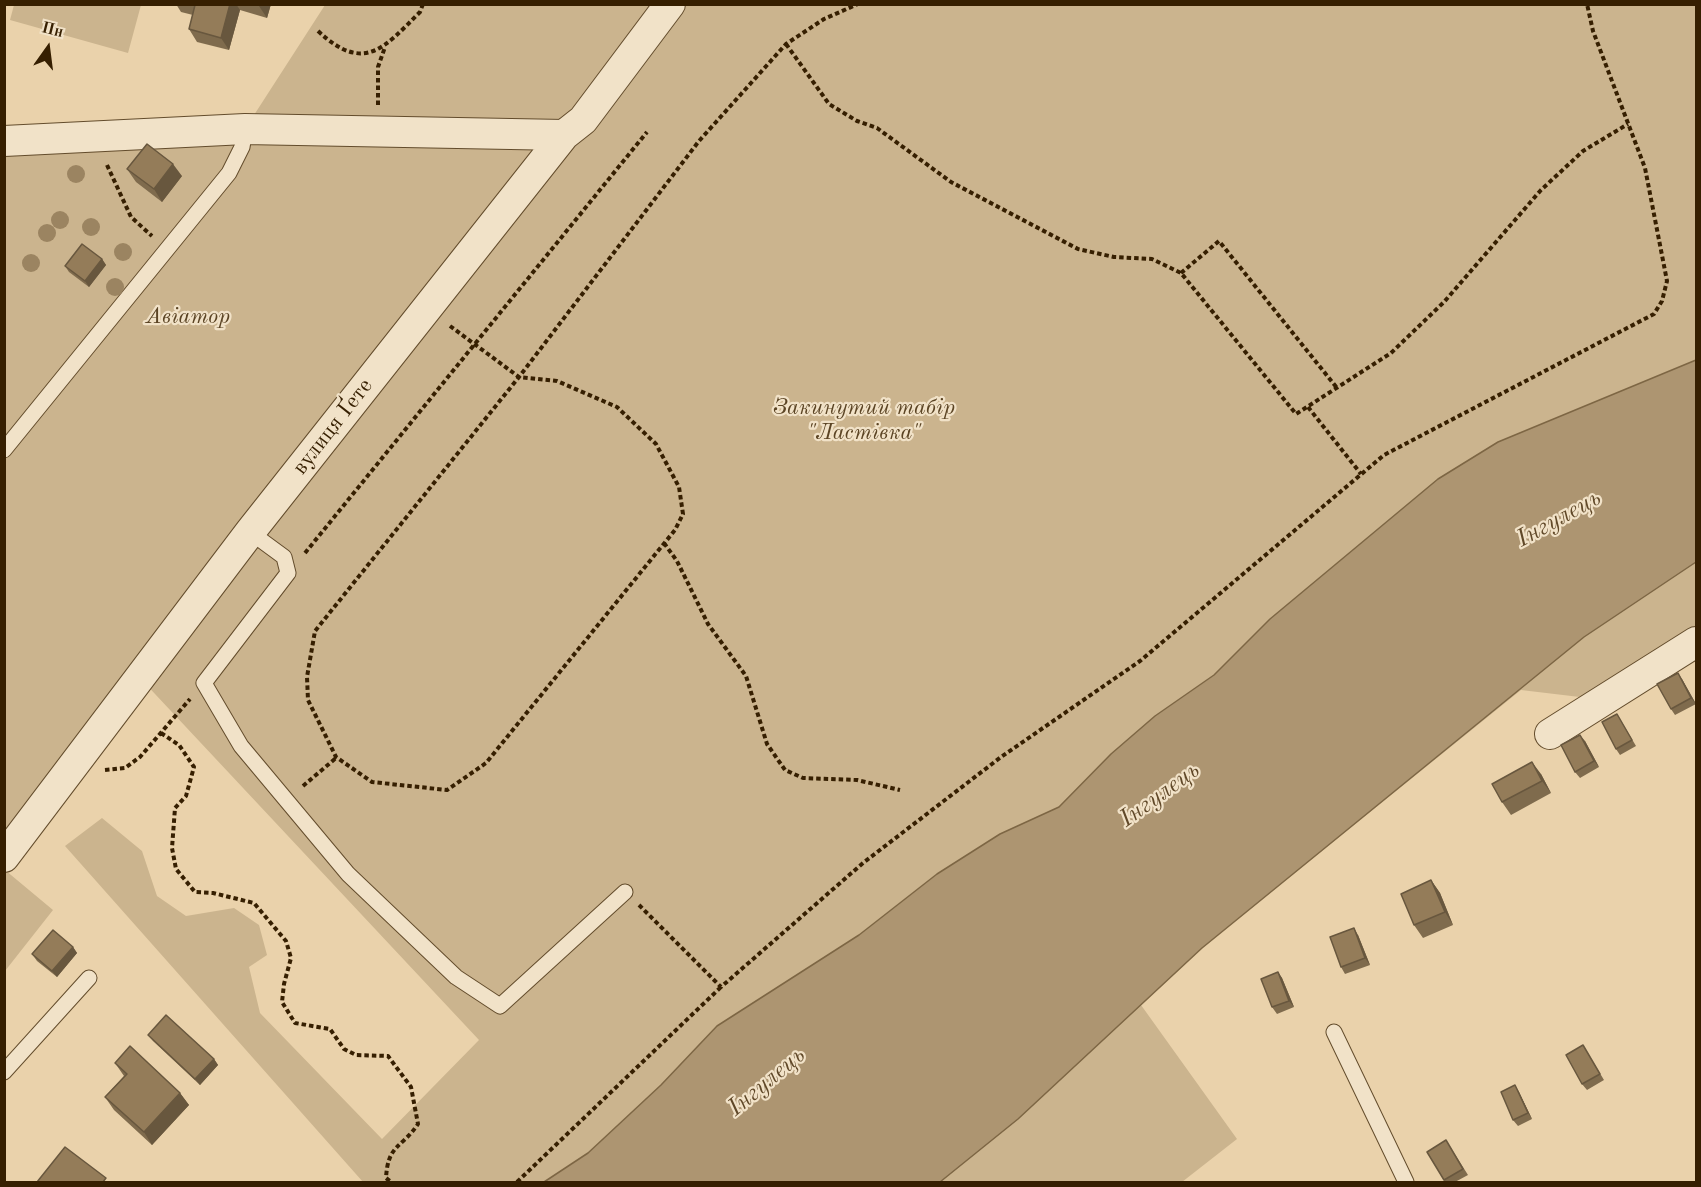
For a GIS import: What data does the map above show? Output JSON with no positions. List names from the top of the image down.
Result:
{
  "streets": {
    "street": ["вулиця Ґете"]
  },
  "water": ["Інгулець"],
  "parks": ["Авіатор", "Закинутий табір \"Ластівка\""],
  "north": "top"
}
